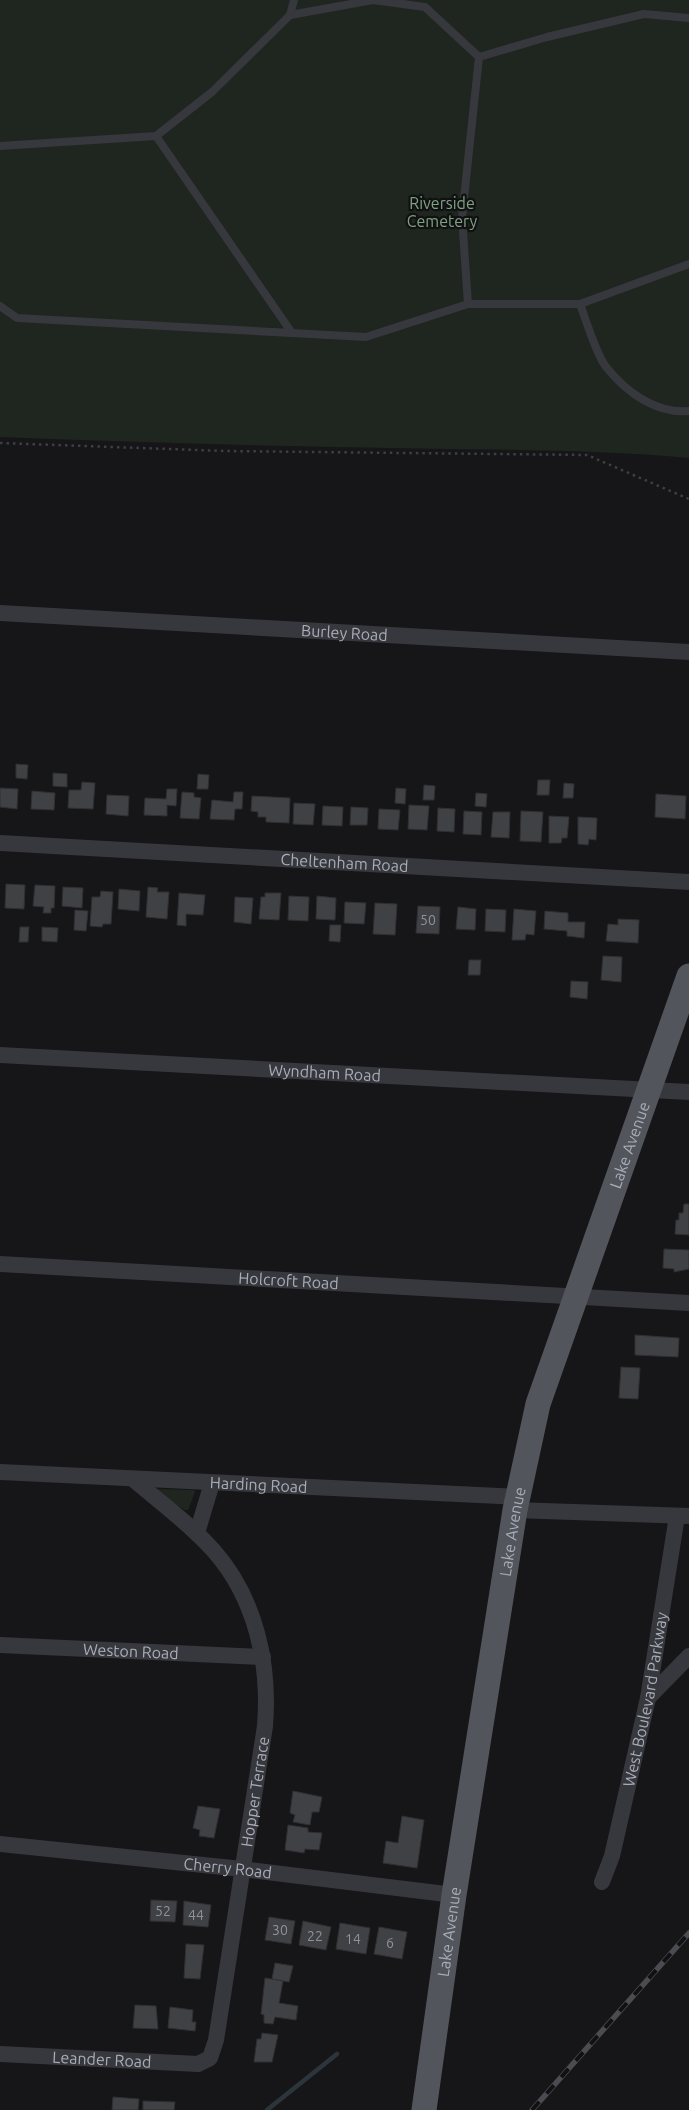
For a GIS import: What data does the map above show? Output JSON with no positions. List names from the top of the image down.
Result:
{
  "streets": {
    "main road": ["Lake Avenue"],
    "street": [
      "Burley Road",
      "Cheltenham Road",
      "Wyndham Road",
      "Holcroft Road",
      "Harding Road",
      "Weston Road",
      "West Boulevard Parkway",
      "Hopper Terrace",
      "Cherry Road",
      "Leander Road"
    ]
  },
  "crossings": [
    ["Wyndham Road", "Lake Avenue"],
    ["Lake Avenue", "Holcroft Road"],
    ["Lake Avenue", "Harding Road"],
    ["Lake Avenue", "Cherry Road"],
    ["Harding Road", "West Boulevard Parkway"],
    ["Harding Road", "Hopper Terrace"],
    ["Weston Road", "Hopper Terrace"],
    ["Hopper Terrace", "Cherry Road"],
    ["Hopper Terrace", "Leander Road"]
  ],
  "parks": ["Riverside Cemetery"],
  "house_numbers": [
    "50",
    "52",
    "44",
    "30",
    "22",
    "14",
    "6"
  ]
}
